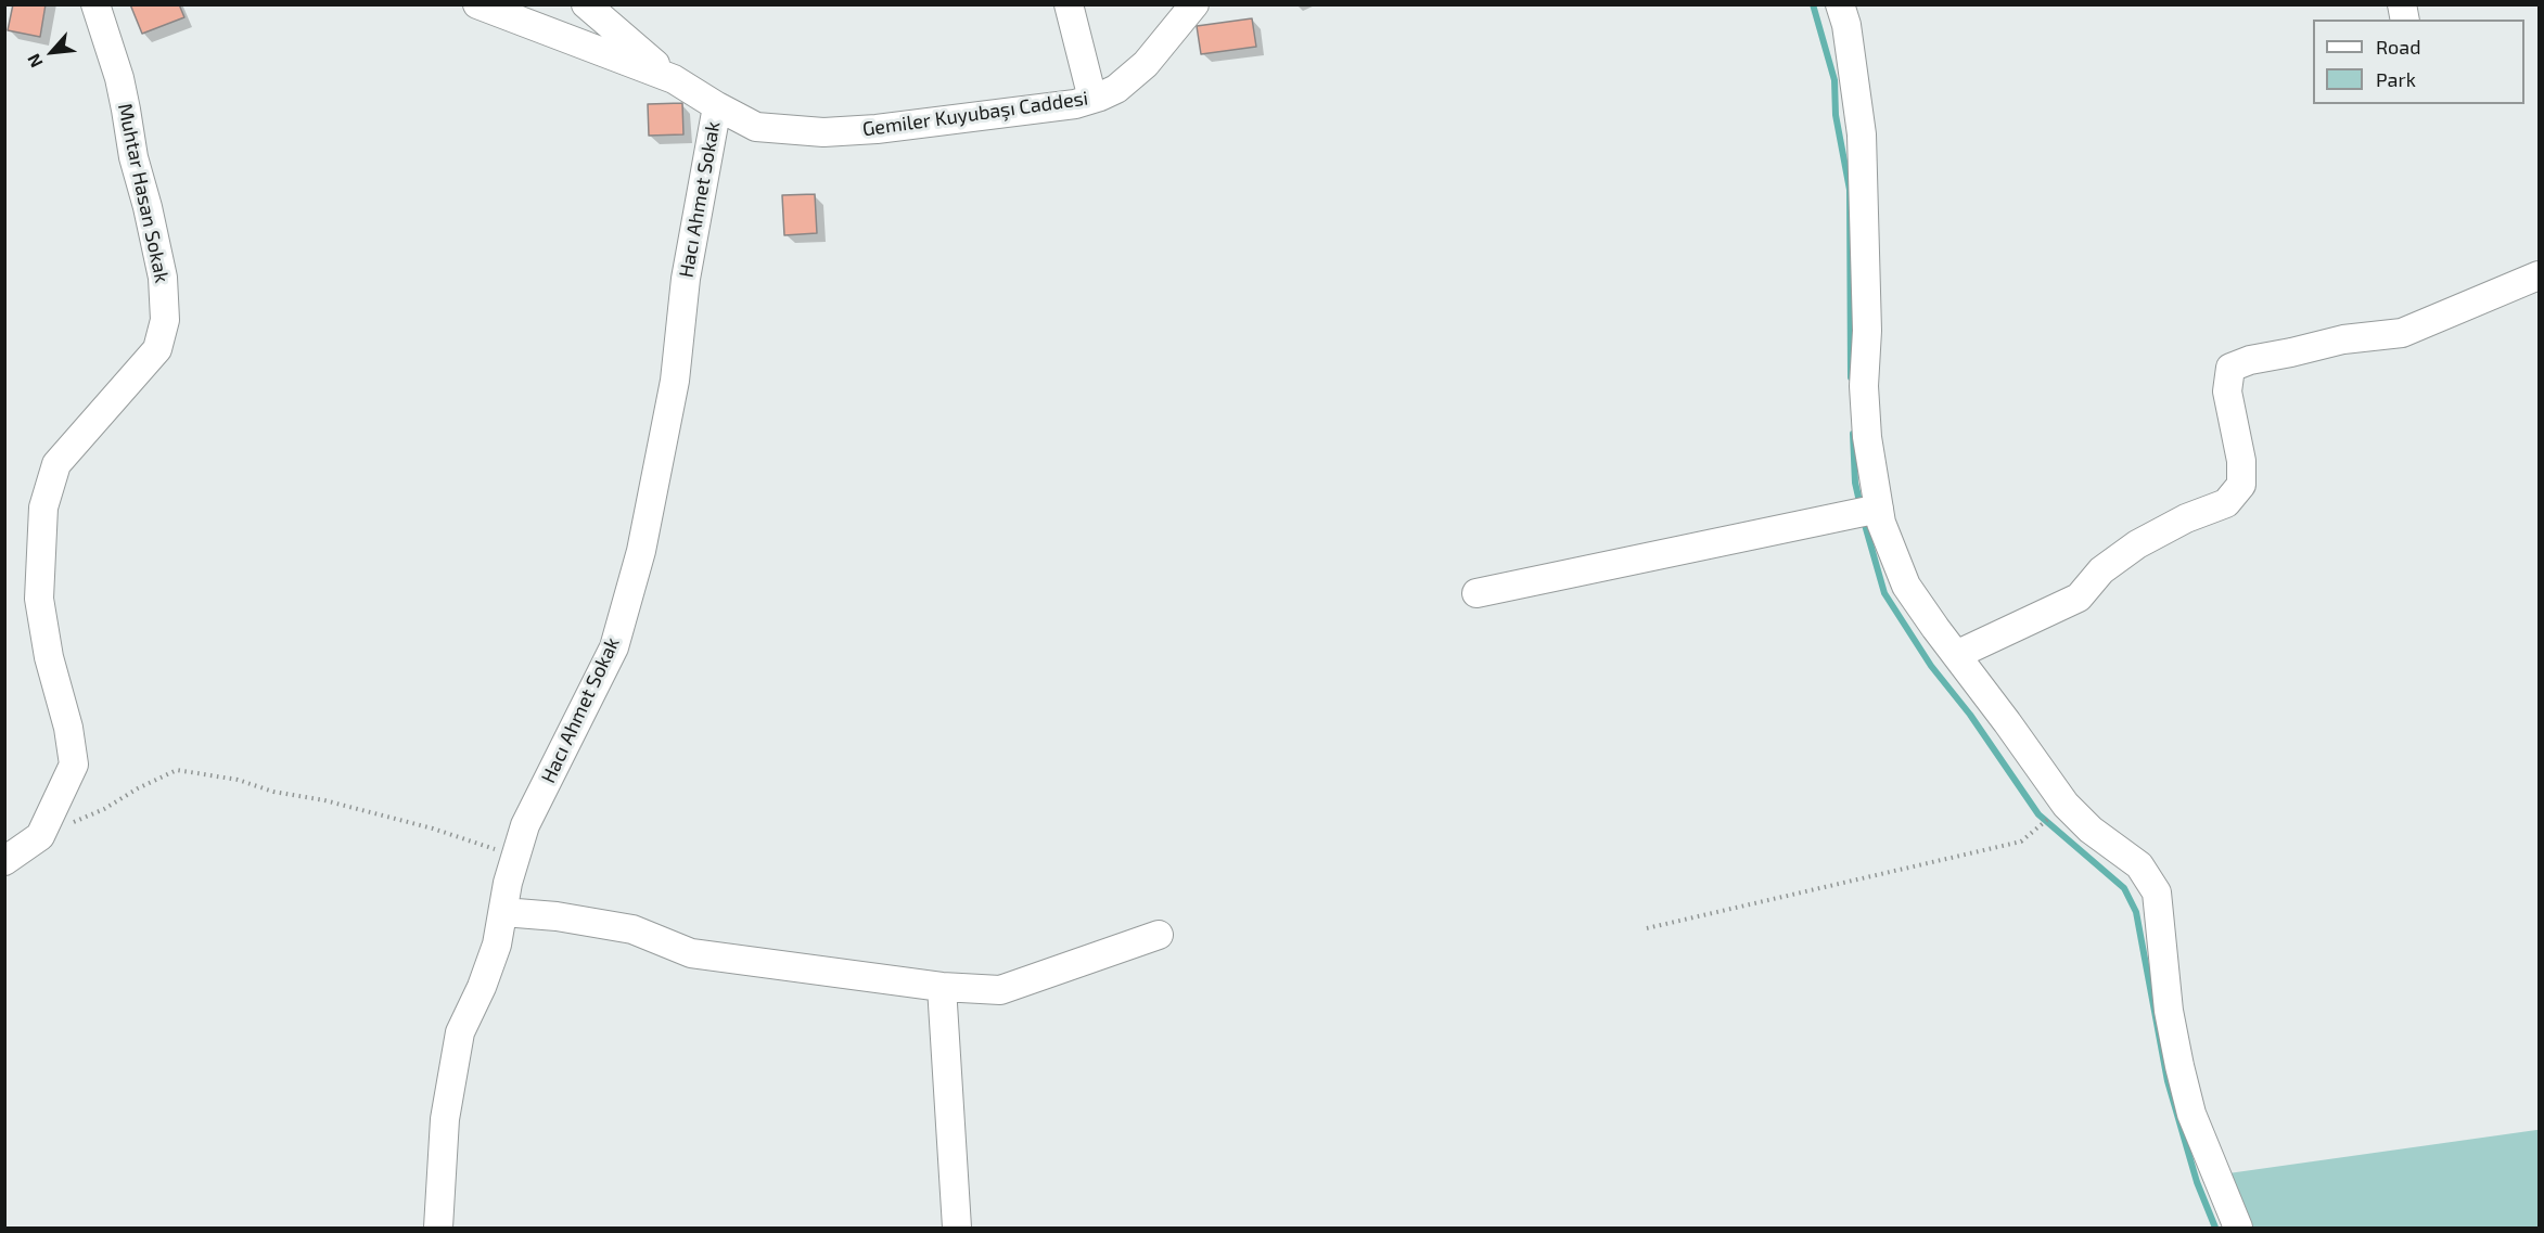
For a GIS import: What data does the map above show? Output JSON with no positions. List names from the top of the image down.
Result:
{
  "streets": {
    "street": ["Gemiler Kuyubaşı Caddesi", "Muhtar Hasan Sokak", "Hacı Ahmet Sokak"]
  },
  "crossings": [
    ["Gemiler Kuyubaşı Caddesi", "Hacı Ahmet Sokak"]
  ],
  "legend": ["Road", "Park"],
  "north": "bottom left"
}
